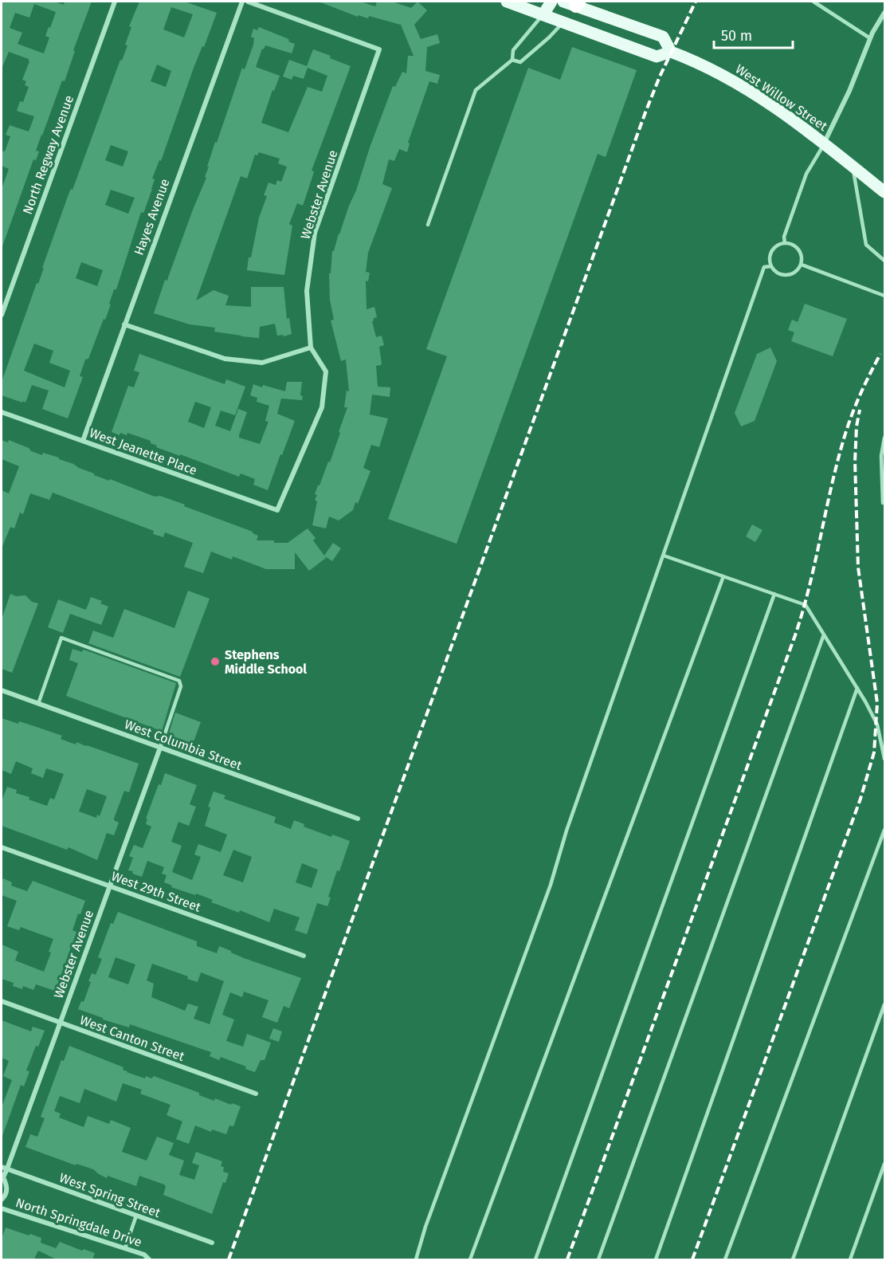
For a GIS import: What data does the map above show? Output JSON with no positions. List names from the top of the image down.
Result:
{
  "streets": {
    "main road": ["West Willow Street"],
    "street": [
      "North Regway Avenue",
      "Webster Avenue",
      "Hayes Avenue",
      "West Jeanette Place",
      "West Columbia Street",
      "West 29th Street",
      "West Canton Street",
      "West Spring Street",
      "North Springdale Drive"
    ]
  },
  "crossings": [
    ["Webster Avenue", "West Jeanette Place"],
    ["Webster Avenue", "West Columbia Street"],
    ["Webster Avenue", "West 29th Street"],
    ["Webster Avenue", "West Canton Street"],
    ["Webster Avenue", "West Spring Street"],
    ["Hayes Avenue", "West Jeanette Place"]
  ],
  "places": ["Stephens Middle School"],
  "scale_bar": "50 m"
}
